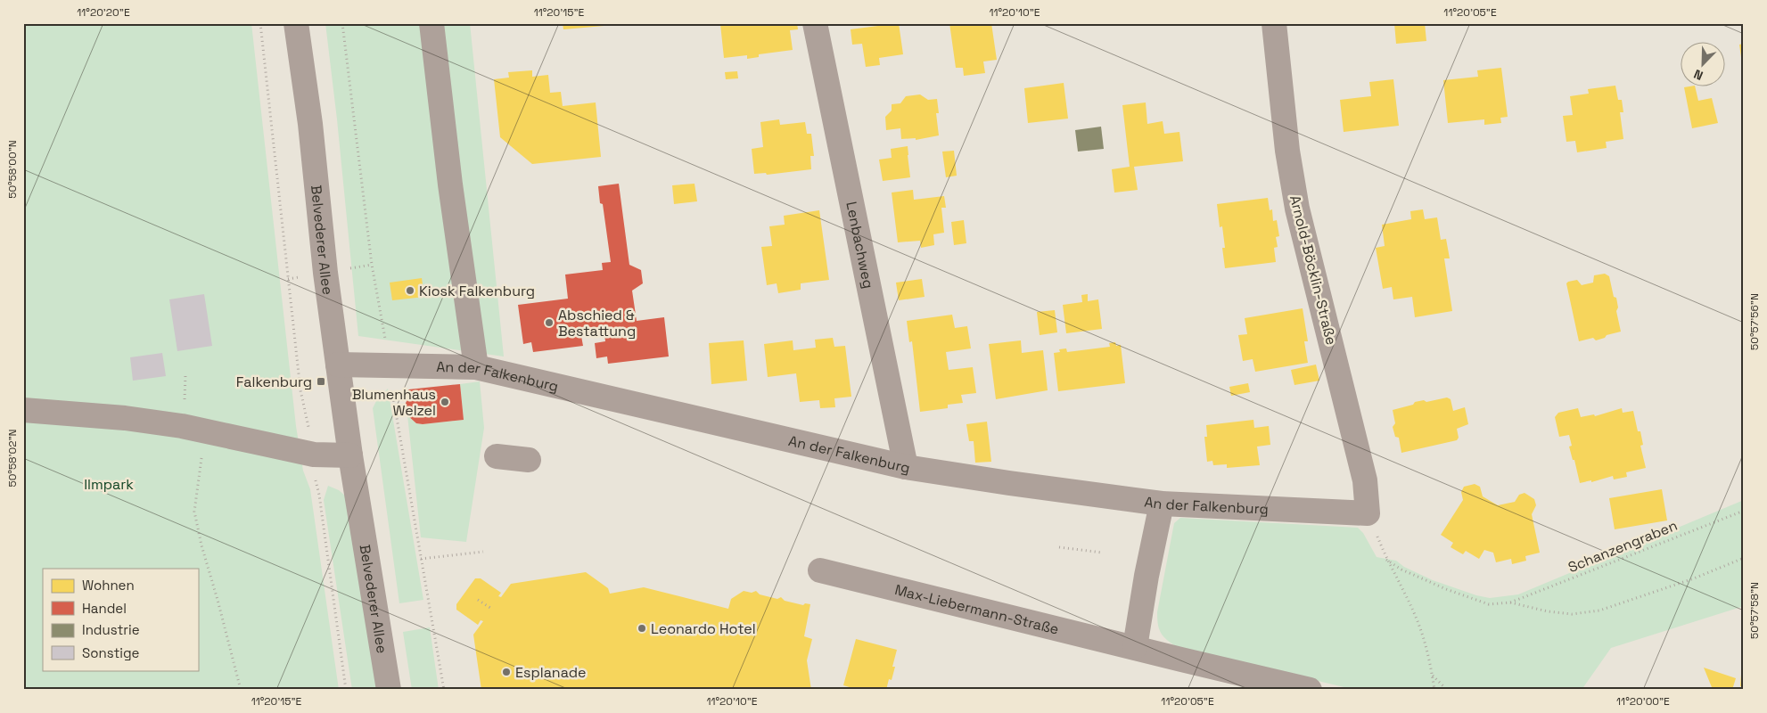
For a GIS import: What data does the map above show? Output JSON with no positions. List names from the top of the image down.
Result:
{
  "streets": {
    "street": [
      "Belvederer Allee",
      "Lenbachweg",
      "Arnold-Böcklin-Straße",
      "An der Falkenburg",
      "Max-Liebermann-Straße"
    ],
    "path": ["Schanzengraben"]
  },
  "crossings": [
    ["Belvederer Allee", "An der Falkenburg"],
    ["Lenbachweg", "An der Falkenburg"],
    ["Arnold-Böcklin-Straße", "An der Falkenburg"]
  ],
  "parks": ["Ilmpark"],
  "places": {
    "other": [
      "Kiosk Falkenburg",
      "Abschied & Bestattung",
      "Blumenhaus Welzel",
      "Leonardo Hotel",
      "Esplanade"
    ],
    "transit": ["Falkenburg"]
  },
  "legend": [
    "Wohnen",
    "Handel",
    "Industrie",
    "Sonstige"
  ],
  "north": "bottom left",
  "coordinates": [
    "11°20'20\"E",
    "11°20'15\"E",
    "11°20'10\"E",
    "11°20'05\"E",
    "50°58'00\"N",
    "50°57'56\"N",
    "50°58'02\"N",
    "50°57'58\"N",
    "11°20'00\"E"
  ]
}
